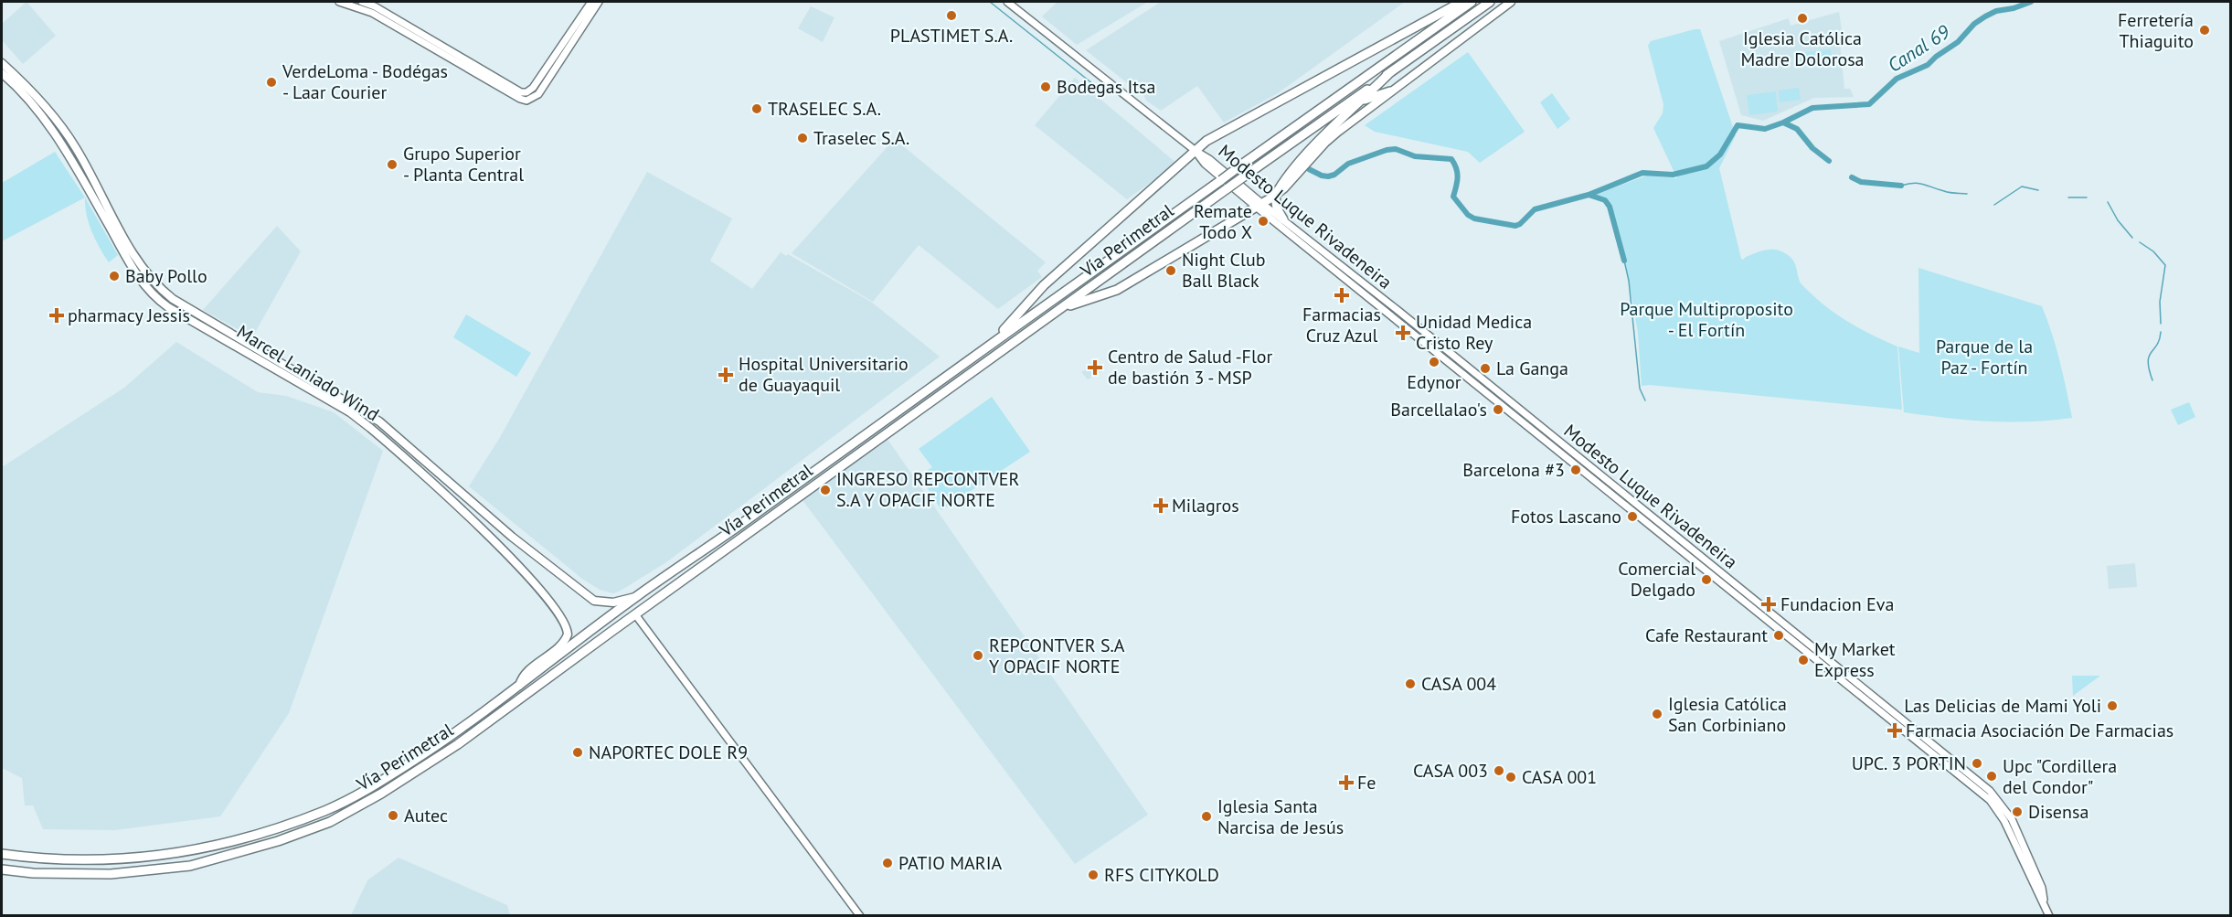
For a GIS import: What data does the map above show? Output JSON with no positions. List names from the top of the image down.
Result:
{
  "streets": {
    "highway": ["Vía Perimetral"],
    "main road": ["Marcel Laniado Wind"],
    "street": ["Modesto Luque Rivadeneira"]
  },
  "crossings": [
    ["Vía Perimetral", "Marcel Laniado Wind"]
  ],
  "water": ["Canal 69"],
  "parks": ["Parque Multiproposito - El Fortín", "Parque de la Paz - Fortín"],
  "places": {
    "other": [
      "PLASTIMET S.A.",
      "Iglesia Católica Madre Dolorosa",
      "Ferretería Thiaguito",
      "VerdeLoma - Bodégas - Laar Courier",
      "Bodegas Itsa",
      "TRASELEC S.A.",
      "Traselec S.A.",
      "Grupo Superior - Planta Central",
      "Remate Todo X",
      "Night Club Ball Black",
      "Baby Pollo",
      "Edynor",
      "La Ganga",
      "Barcellalao's",
      "Barcelona #3",
      "INGRESO REPCONTVER S.A Y OPACIF NORTE",
      "Fotos Lascano",
      "Comercial Delgado",
      "Cafe Restaurant",
      "REPCONTVER S.A Y OPACIF NORTE",
      "My Market Express",
      "CASA 004",
      "Las Delicias de Mami Yoli",
      "Iglesia Católica San Corbiniano",
      "NAPORTEC DOLE R9",
      "UPC. 3 PORTIN",
      "CASA 003",
      "Upc \"Cordillera del Condor\"",
      "CASA 001",
      "Disensa",
      "Autec",
      "Iglesia Santa Narcisa de Jesús",
      "PATIO MARIA",
      "RFS CITYKOLD"
    ],
    "health": [
      "Farmacias Cruz Azul",
      "pharmacy Jessis",
      "Unidad Medica Cristo Rey",
      "Centro de Salud -Flor de bastión 3 - MSP",
      "Hospital Universitario de Guayaquil",
      "Milagros",
      "Fundacion Eva",
      "Farmacia Asociación De Farmacias",
      "Fe"
    ]
  }
}
